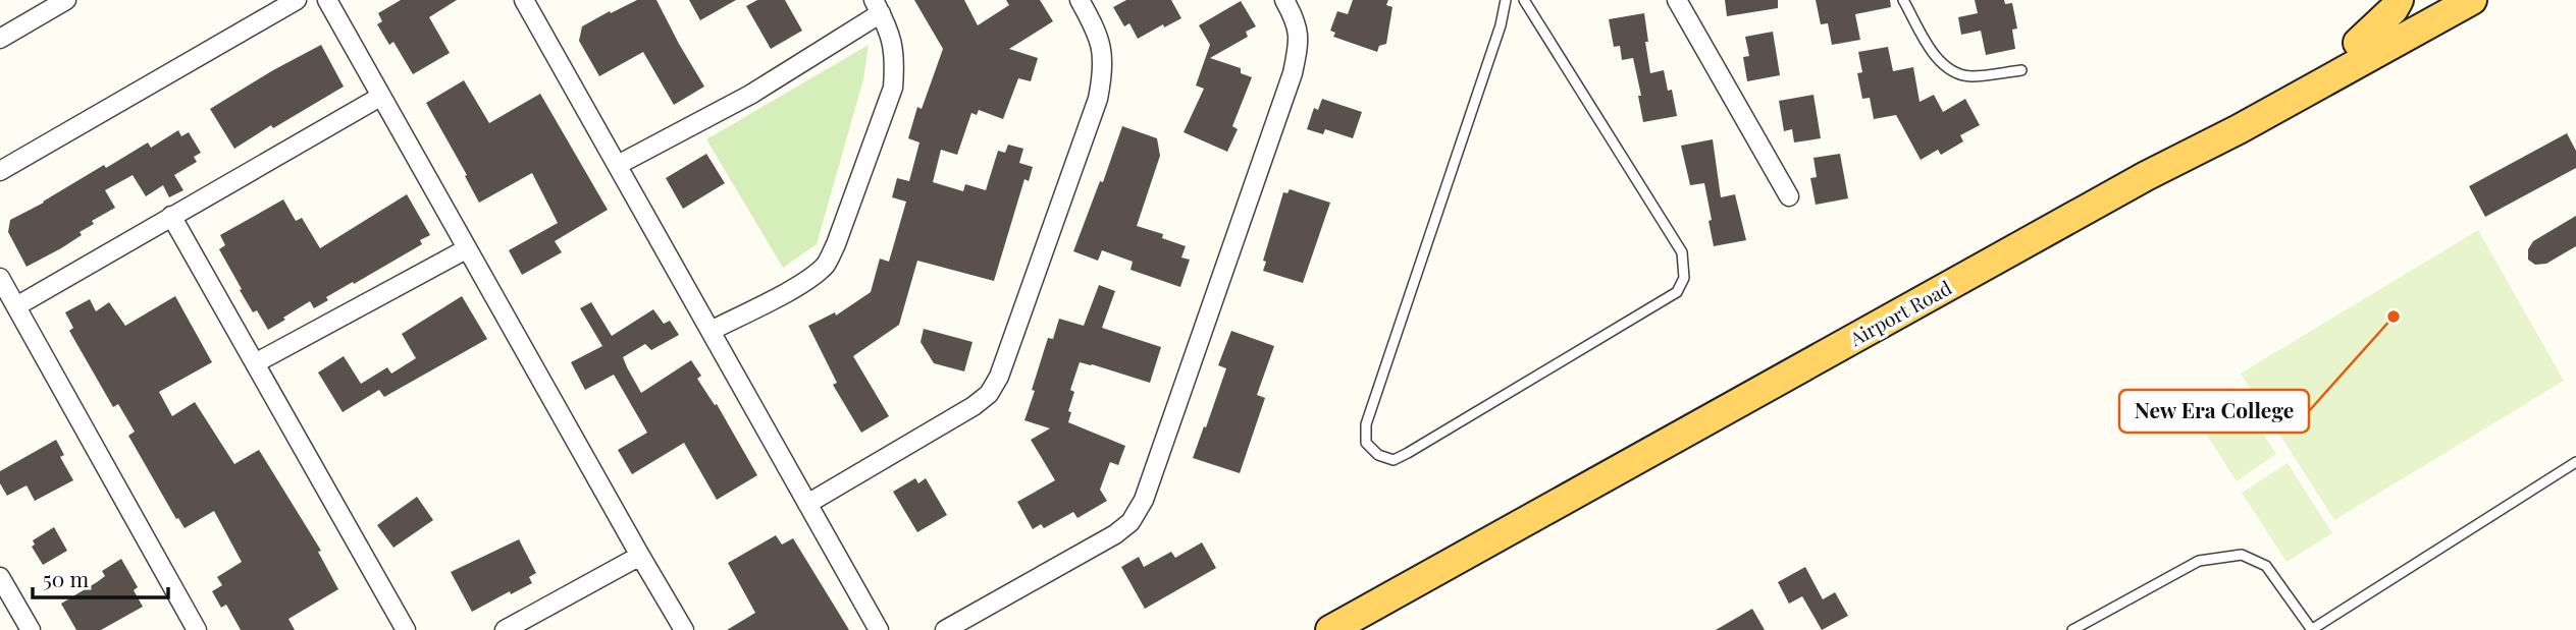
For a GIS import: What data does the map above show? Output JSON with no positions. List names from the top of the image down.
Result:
{
  "streets": {
    "main road": ["Airport Road"]
  },
  "places": ["New Era College"],
  "scale_bar": "50 m"
}
